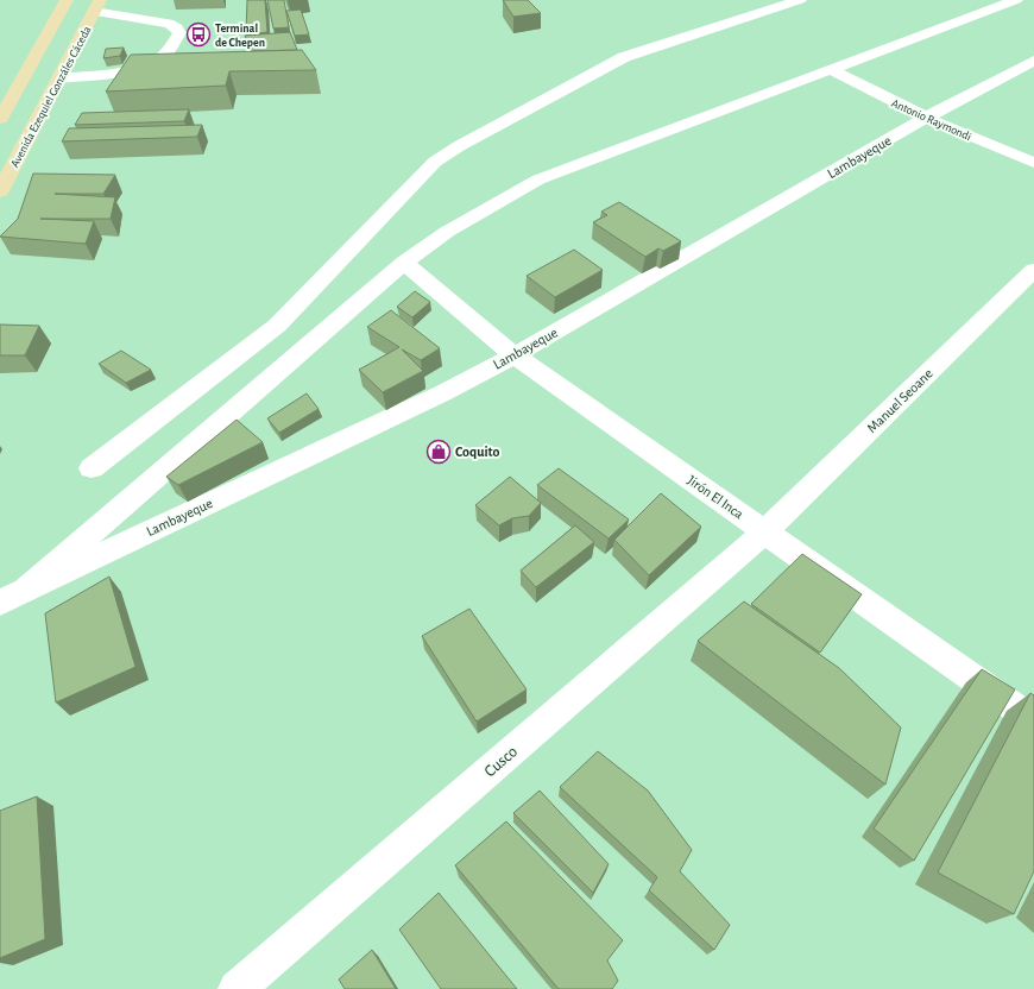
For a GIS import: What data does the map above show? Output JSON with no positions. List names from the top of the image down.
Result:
{
  "streets": {
    "main road": ["Avenida Ezequiel Gonzáles Cáceda"],
    "street": [
      "Antonio Raymondi",
      "Lambayeque",
      "Manuel Seoane",
      "Jirón El Inca",
      "Cusco"
    ]
  },
  "crossings": [
    ["Antonio Raymondi", "Lambayeque"],
    ["Lambayeque", "Jirón El Inca"],
    ["Manuel Seoane", "Jirón El Inca"],
    ["Manuel Seoane", "Cusco"],
    ["Jirón El Inca", "Cusco"]
  ],
  "places": {
    "bus stop": ["Terminal de Chepen"],
    "shop": ["Coquito"]
  }
}
